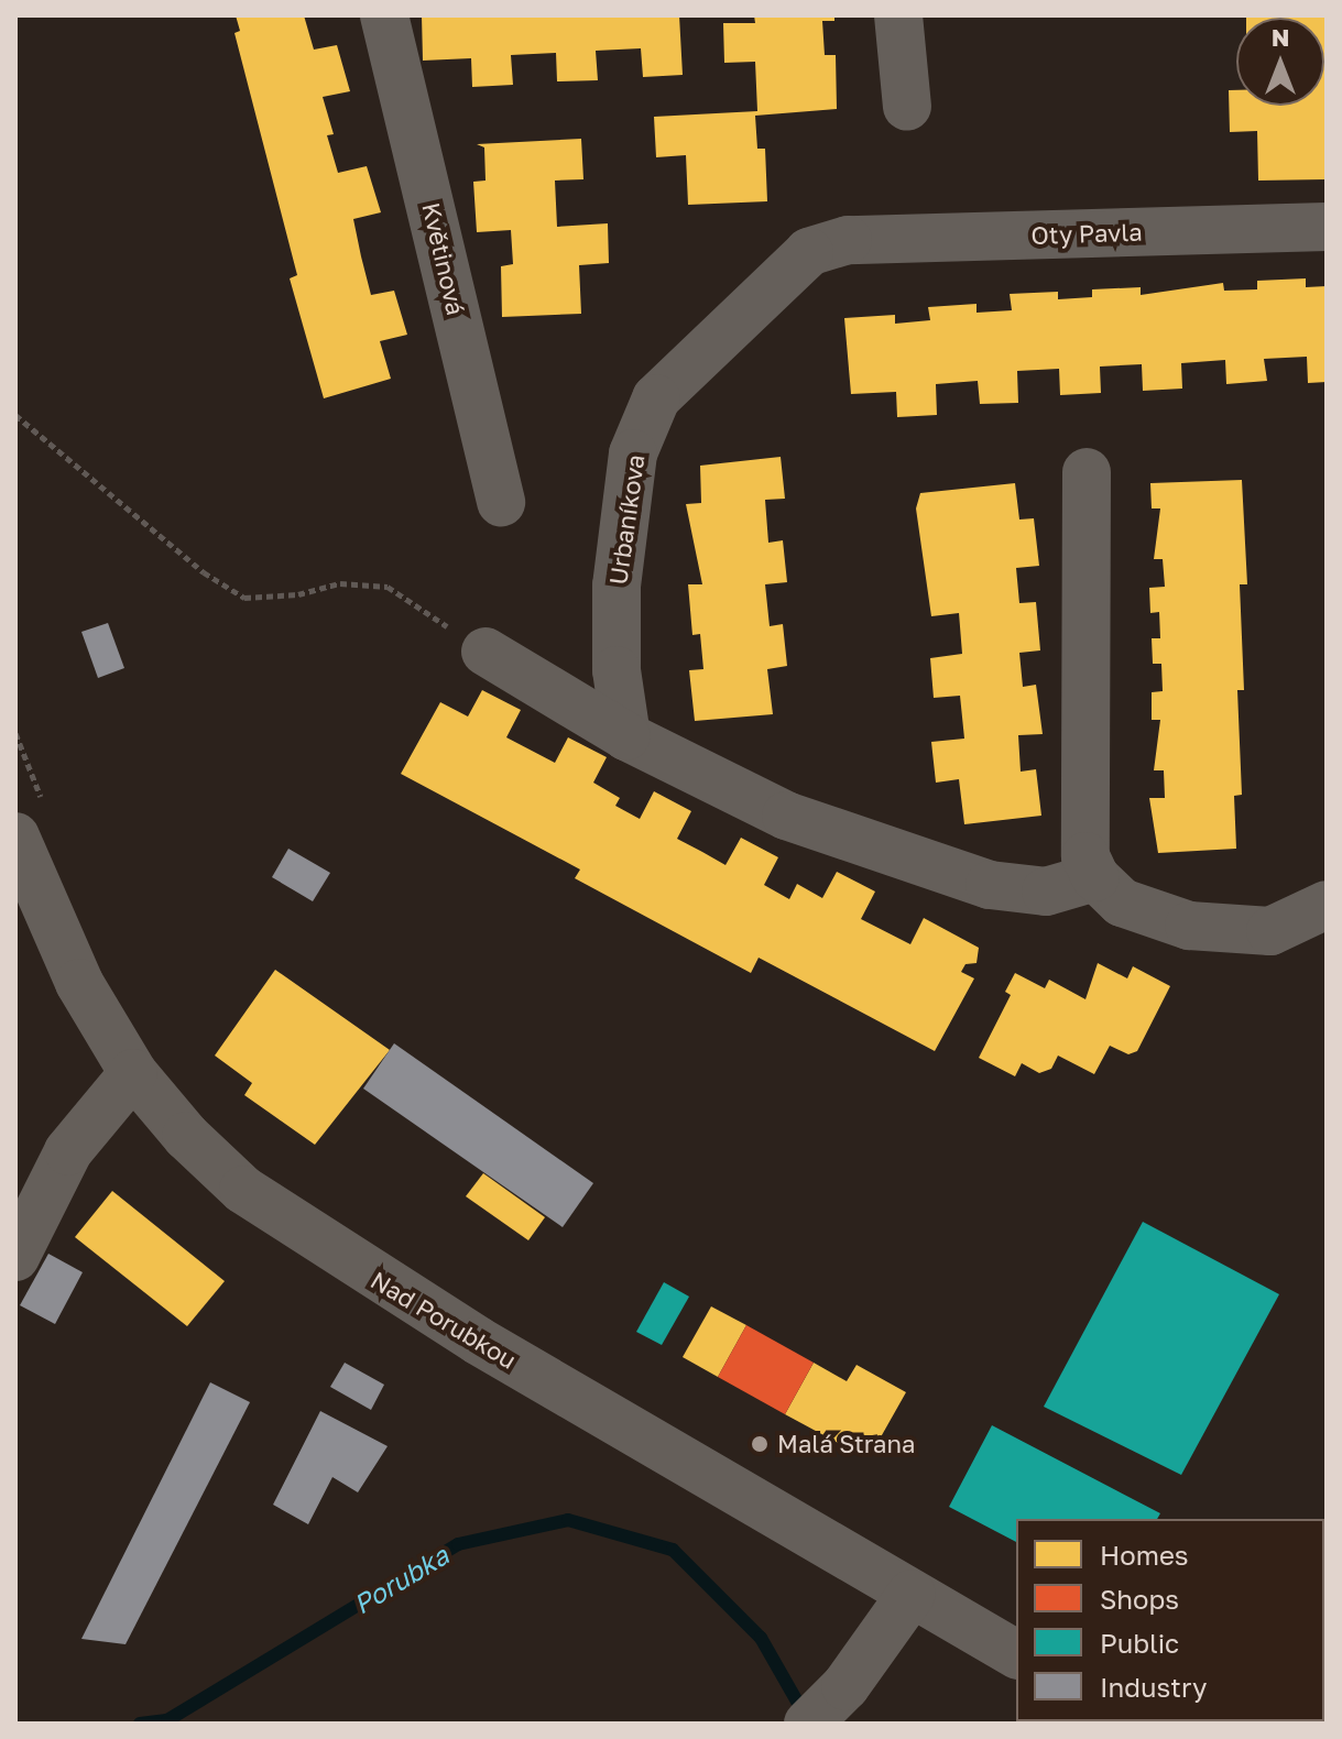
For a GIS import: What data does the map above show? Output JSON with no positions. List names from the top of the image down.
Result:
{
  "streets": {
    "street": [
      "Oty Pavla",
      "Květinová",
      "Urbaníkova",
      "Nad Porubkou"
    ]
  },
  "crossings": [
    ["Oty Pavla", "Urbaníkova"]
  ],
  "water": ["Porubka"],
  "places": ["Malá Strana"],
  "legend": [
    "Homes",
    "Shops",
    "Public",
    "Industry"
  ],
  "north": "top"
}
